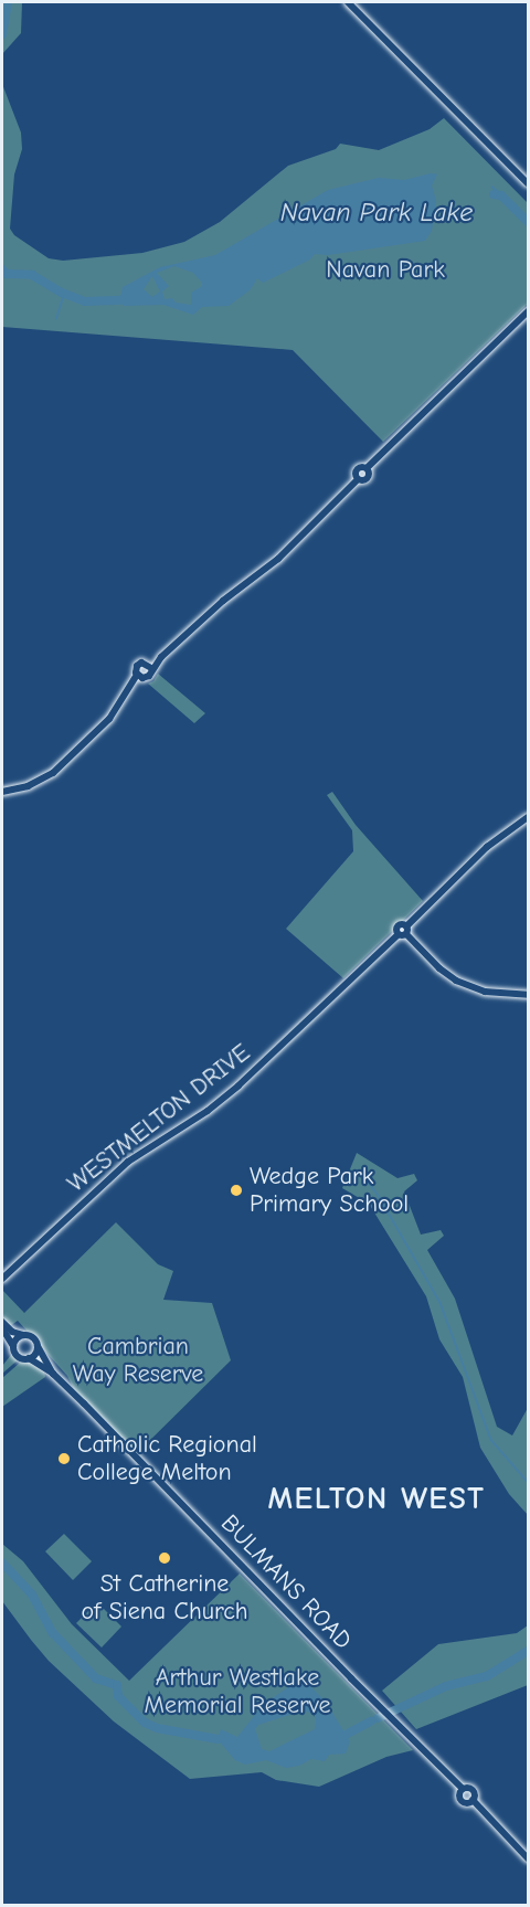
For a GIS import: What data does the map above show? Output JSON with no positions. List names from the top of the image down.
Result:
{
  "streets": {
    "street": ["WESTMELTON DRIVE", "BULMANS ROAD"]
  },
  "districts": ["MELTON WEST"],
  "water": ["Navan Park Lake"],
  "parks": ["Navan Park", "Cambrian Way Reserve", "Arthur Westlake Memorial Reserve"],
  "places": ["Wedge Park Primary School", "Catholic Regional College Melton", "St Catherine of Siena Church"]
}
